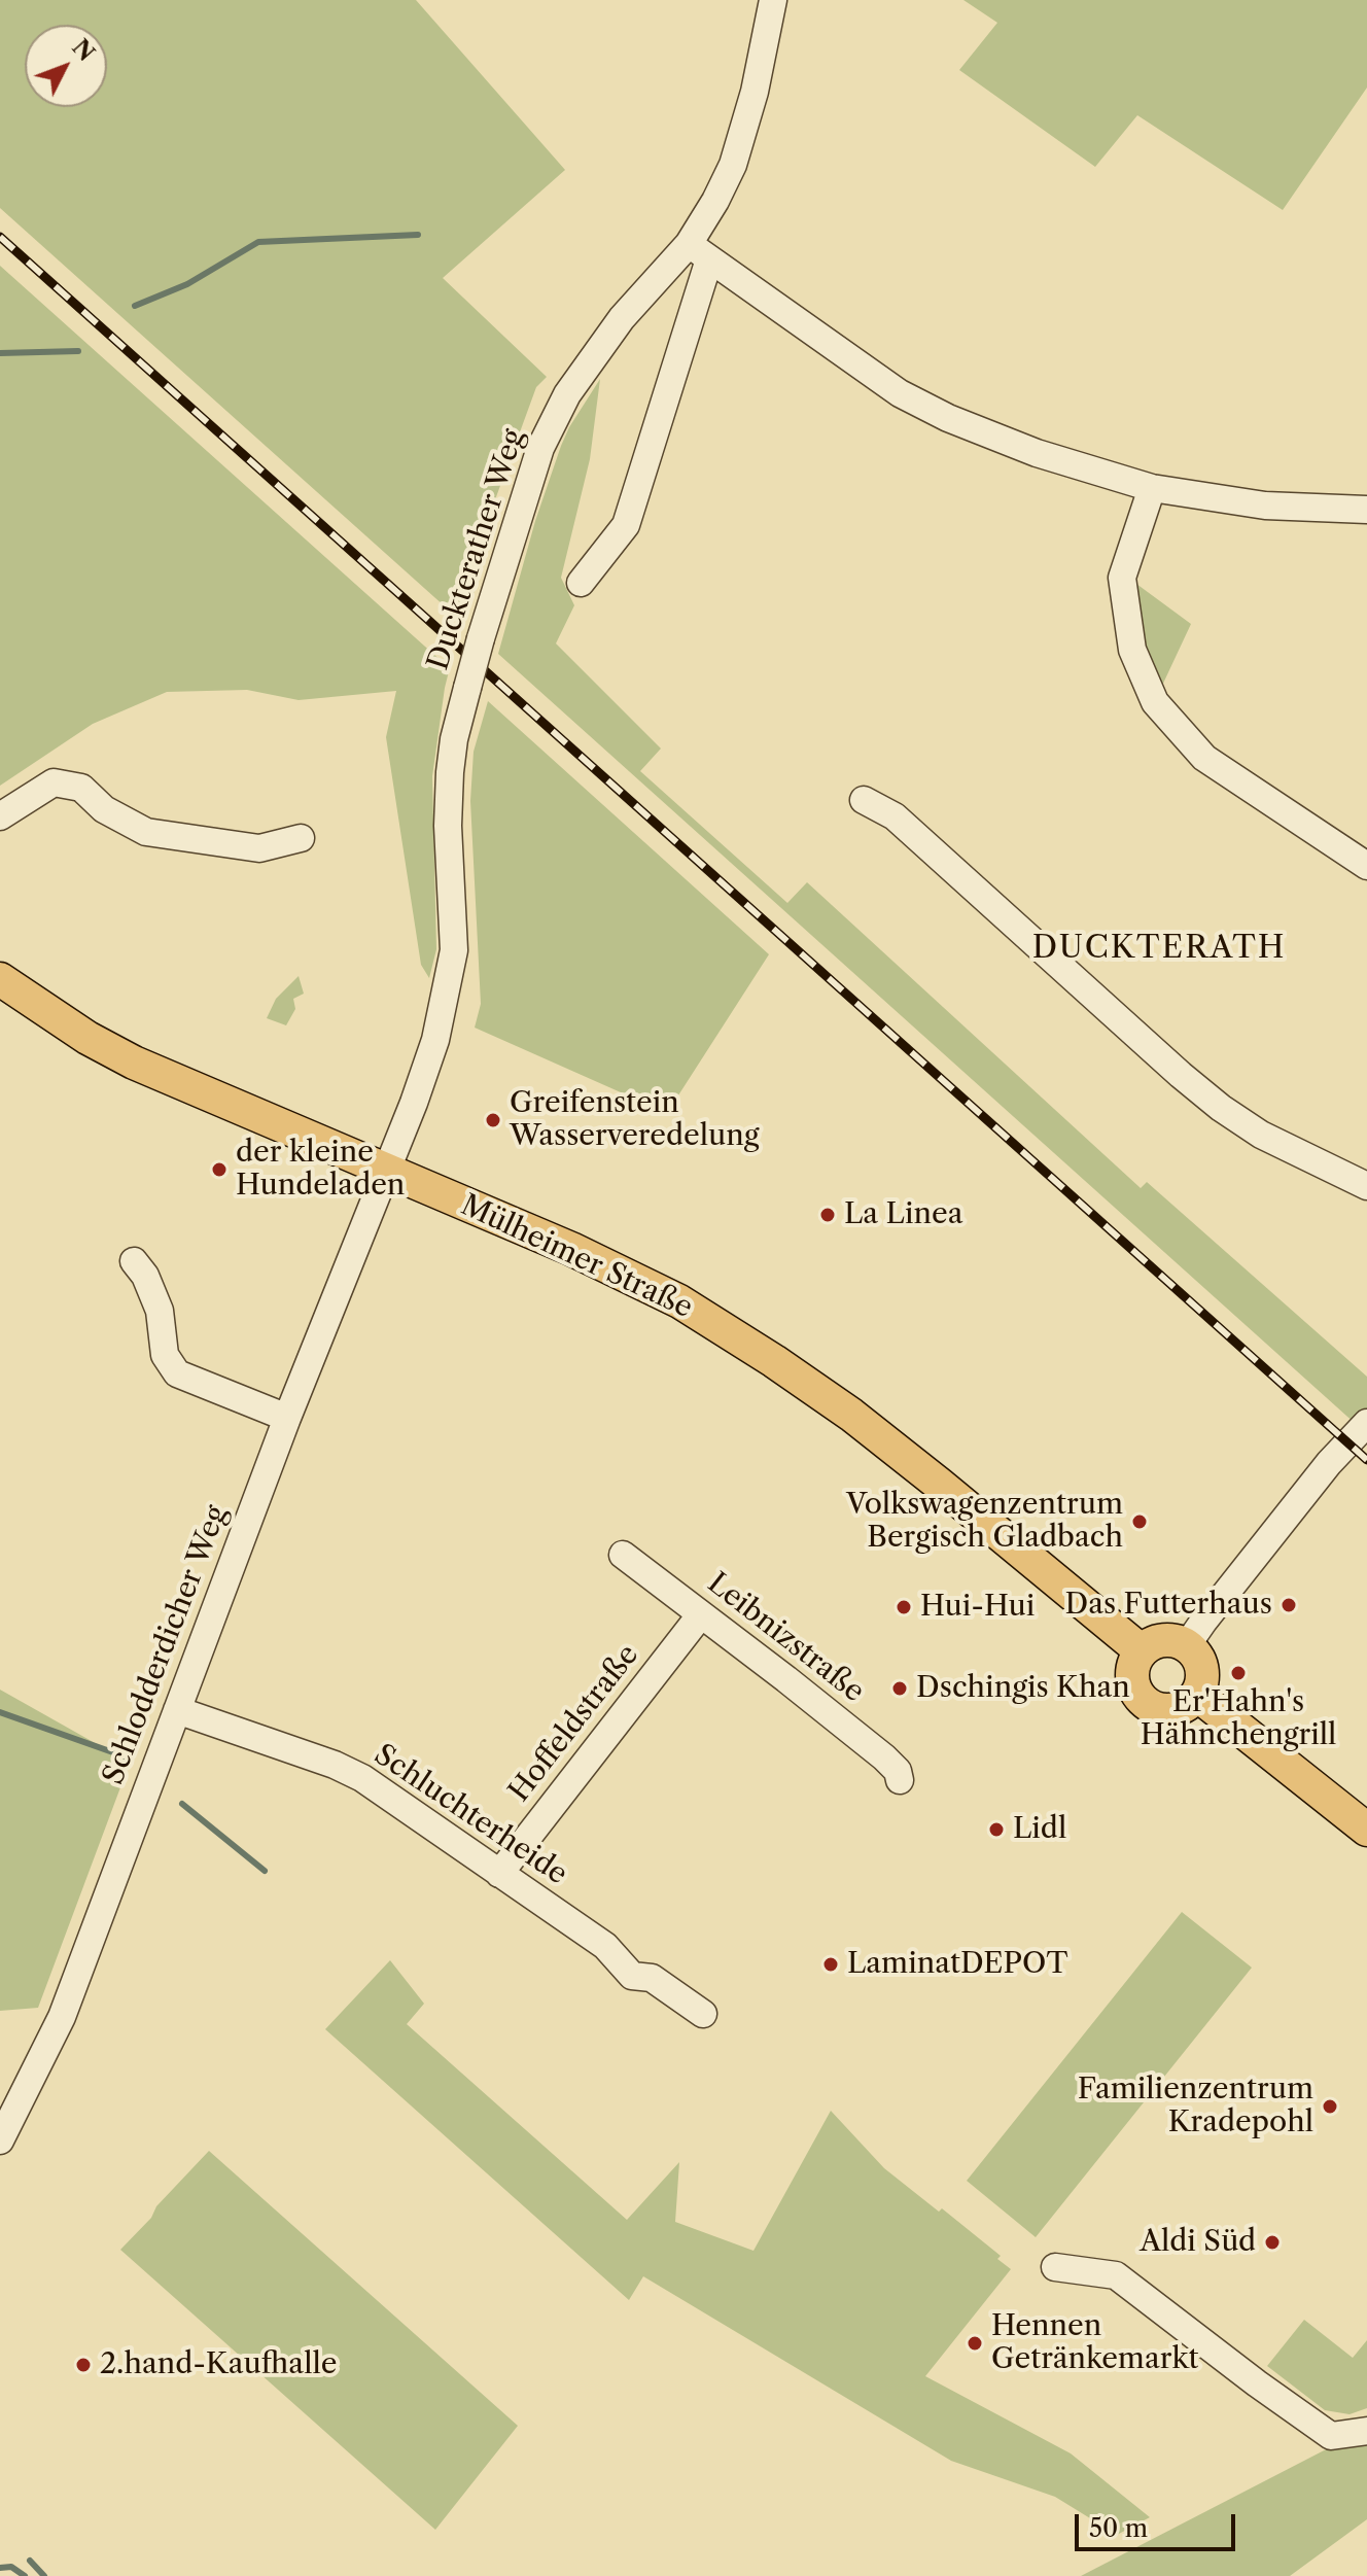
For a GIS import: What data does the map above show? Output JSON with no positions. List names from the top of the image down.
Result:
{
  "streets": {
    "main road": ["Mülheimer Straße"],
    "street": [
      "Duckterather Weg",
      "Leibnizstraße",
      "Schlodderdicher Weg",
      "Hoffeldstraße",
      "Schluchterheide"
    ]
  },
  "crossings": [
    ["Duckterather Weg", "Mülheimer Straße"],
    ["Duckterather Weg", "Schlodderdicher Weg"],
    ["Mülheimer Straße", "Schlodderdicher Weg"],
    ["Leibnizstraße", "Hoffeldstraße"],
    ["Schlodderdicher Weg", "Schluchterheide"],
    ["Hoffeldstraße", "Schluchterheide"]
  ],
  "districts": ["DUCKTERATH"],
  "places": [
    "Greifenstein Wasserveredelung",
    "der kleine Hundeladen",
    "La Linea",
    "Volkswagenzentrum Bergisch Gladbach",
    "Das Futterhaus",
    "Hui-Hui",
    "Er'Hahn's Hähnchengrill",
    "Dschingis Khan",
    "Lidl",
    "LaminatDEPOT",
    "Familienzentrum Kradepohl",
    "Aldi Süd",
    "Hennen Getränkemarkt",
    "2.hand-Kaufhalle"
  ],
  "scale_bar": "50 m",
  "north": "top right"
}
